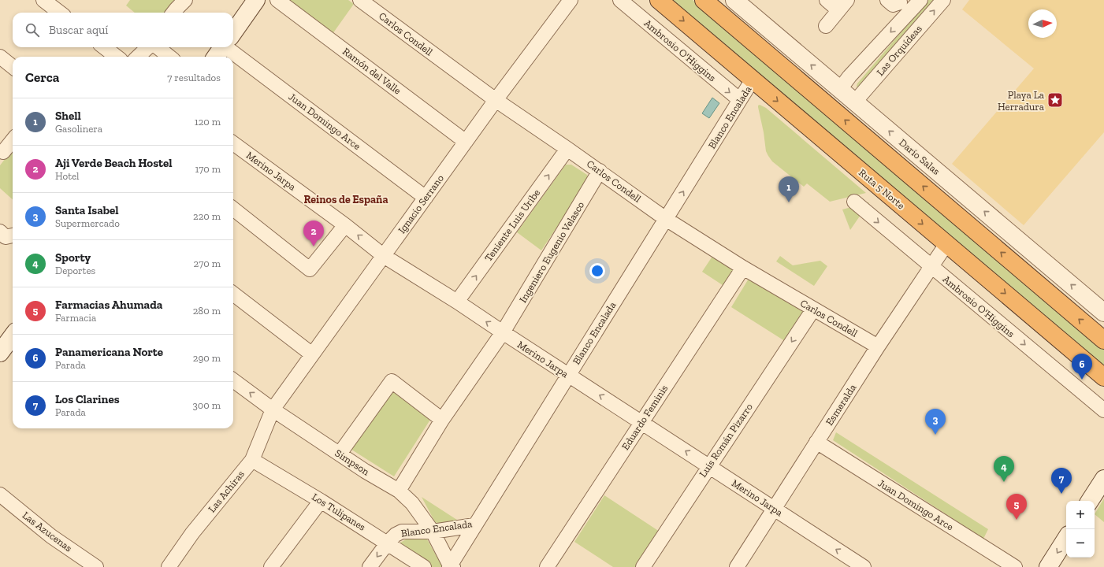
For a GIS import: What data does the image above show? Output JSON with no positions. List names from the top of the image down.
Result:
{
  "streets": {
    "highway": ["Ruta 5 Norte"],
    "street": [
      "Carlos Condell",
      "Ambrosio O'Higgins",
      "Las Orquídeas",
      "Ramón del Valle",
      "Blanco Encalada",
      "Juan Domingo Arce",
      "Darío Salas",
      "Merino Jarpa",
      "Ignacio Serrano",
      "Teniente Luis Uribe",
      "Ingeniero Eugenio Velasco",
      "Esmeralda",
      "Eduardo Feminis",
      "Luis Román Pizarro",
      "Simpson",
      "Las Achiras",
      "Los Tulipanes",
      "Las Azucenas"
    ]
  },
  "crossings": [
    ["Carlos Condell", "Blanco Encalada"],
    ["Carlos Condell", "Ignacio Serrano"],
    ["Carlos Condell", "Teniente Luis Uribe"],
    ["Carlos Condell", "Ingeniero Eugenio Velasco"],
    ["Carlos Condell", "Esmeralda"],
    ["Carlos Condell", "Eduardo Feminis"],
    ["Ambrosio O'Higgins", "Blanco Encalada"],
    ["Ambrosio O'Higgins", "Esmeralda"],
    ["Las Orquídeas", "Darío Salas"],
    ["Ramón del Valle", "Ignacio Serrano"],
    ["Blanco Encalada", "Merino Jarpa"],
    ["Blanco Encalada", "Ruta 5 Norte"],
    ["Blanco Encalada", "Simpson"],
    ["Blanco Encalada", "Los Tulipanes"],
    ["Juan Domingo Arce", "Ignacio Serrano"],
    ["Juan Domingo Arce", "Esmeralda"],
    ["Merino Jarpa", "Ignacio Serrano"],
    ["Merino Jarpa", "Teniente Luis Uribe"],
    ["Merino Jarpa", "Ingeniero Eugenio Velasco"],
    ["Merino Jarpa", "Esmeralda"],
    ["Merino Jarpa", "Eduardo Feminis"],
    ["Merino Jarpa", "Luis Román Pizarro"],
    ["Ruta 5 Norte", "Esmeralda"],
    ["Ignacio Serrano", "Simpson"],
    ["Ignacio Serrano", "Las Achiras"],
    ["Ingeniero Eugenio Velasco", "Simpson"],
    ["Simpson", "Las Achiras"],
    ["Las Achiras", "Los Tulipanes"]
  ],
  "one_way": [
    "Ambrosio O'Higgins",
    "Darío Salas",
    "Merino Jarpa",
    "Teniente Luis Uribe",
    "Luis Román Pizarro"
  ],
  "districts": ["Reinos de España"],
  "places": {
    "place": ["Playa La Herradura"]
  },
  "north": "right",
  "page": {
    "search": "Buscar aquí",
    "heading": ["Cerca", "7 resultados"],
    "list": [
      {
        "mark": "1",
        "name": "Shell",
        "note": "Gasolinera",
        "value": "120 m"
      },
      {
        "mark": "2",
        "name": "Aji Verde Beach Hostel",
        "note": "Hotel",
        "value": "170 m"
      },
      {
        "mark": "3",
        "name": "Santa Isabel",
        "note": "Supermercado",
        "value": "220 m"
      },
      {
        "mark": "4",
        "name": "Sporty",
        "note": "Deportes",
        "value": "270 m"
      },
      {
        "mark": "5",
        "name": "Farmacias Ahumada",
        "note": "Farmacia",
        "value": "280 m"
      },
      {
        "mark": "6",
        "name": "Panamericana Norte",
        "note": "Parada",
        "value": "290 m"
      },
      {
        "mark": "7",
        "name": "Los Clarines",
        "note": "Parada",
        "value": "300 m"
      }
    ],
    "pins": [
      "1",
      "2",
      "6",
      "3",
      "4",
      "7",
      "5"
    ],
    "map_buttons": ["+", "−"]
  }
}
